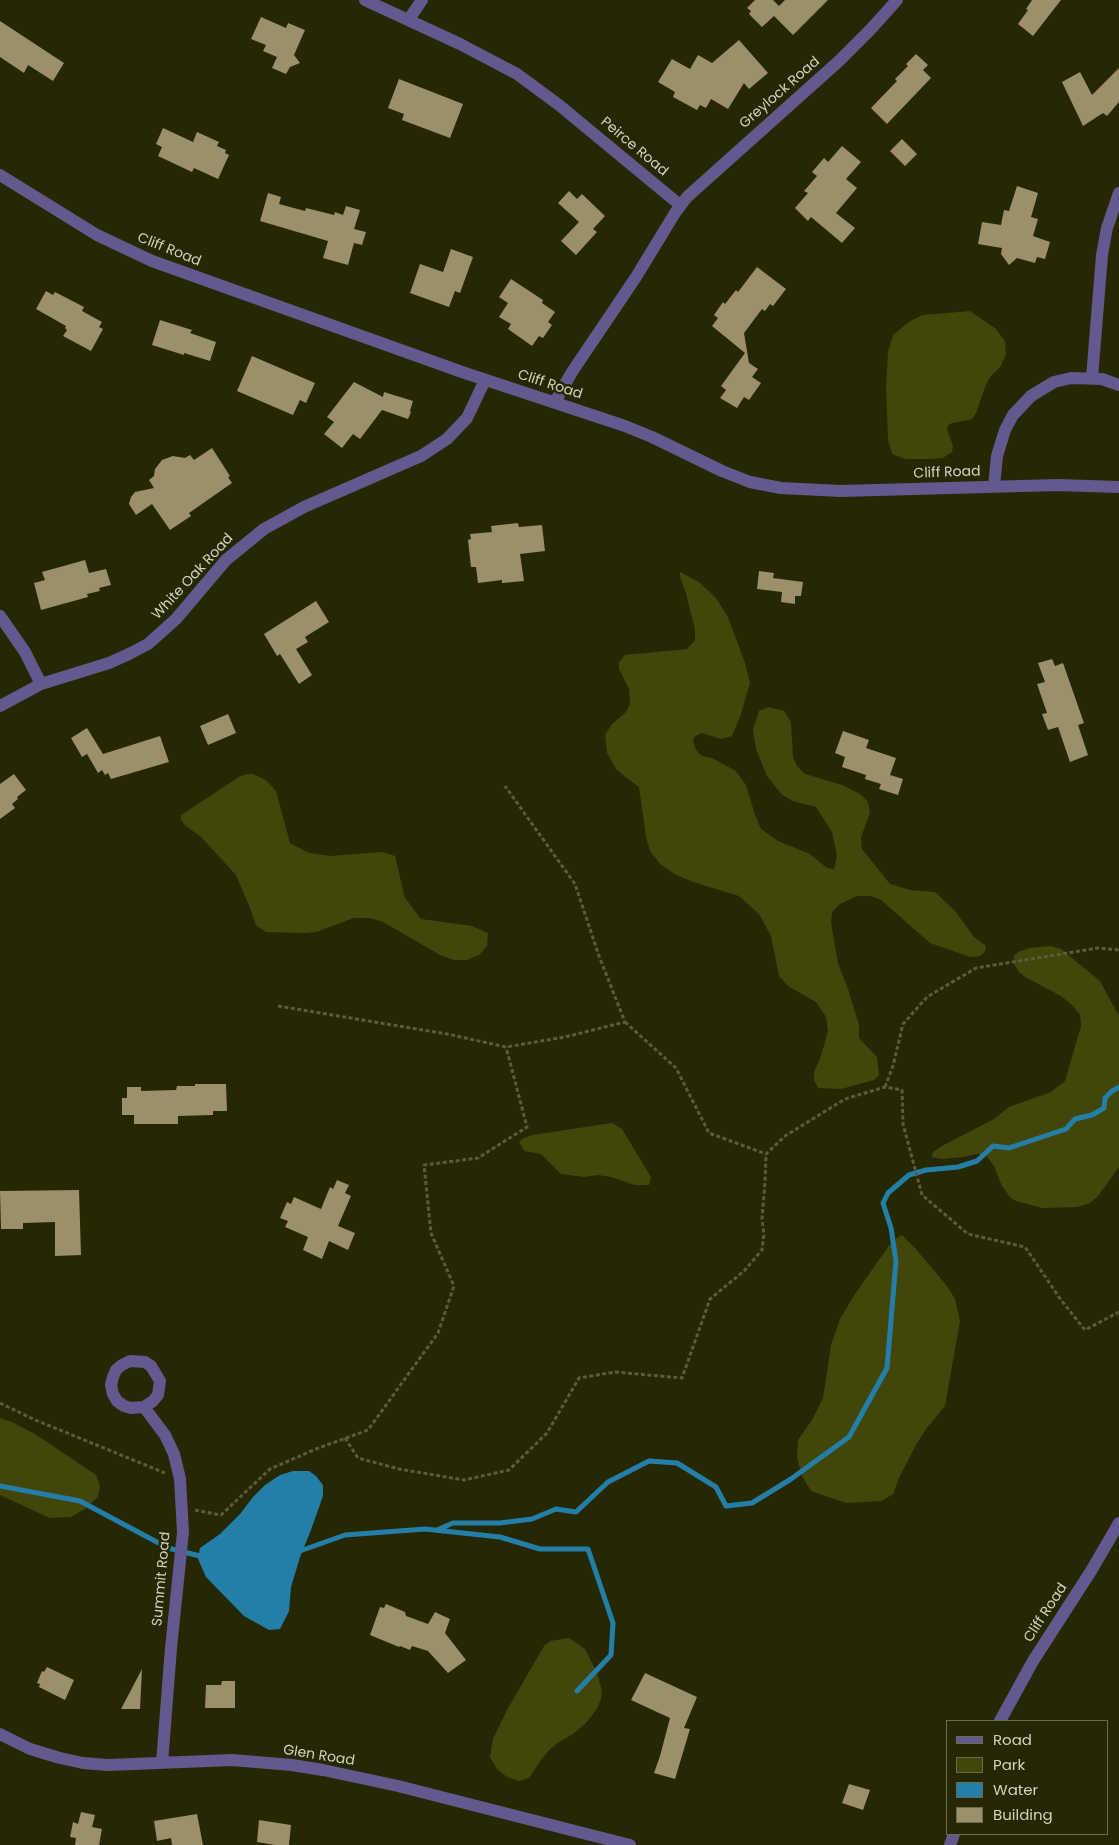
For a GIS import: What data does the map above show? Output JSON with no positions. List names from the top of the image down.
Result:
{
  "streets": {
    "street": [
      "Greylock Road",
      "Peirce Road",
      "Cliff Road",
      "White Oak Road",
      "Summit Road",
      "Glen Road"
    ]
  },
  "crossings": [
    ["Greylock Road", "Peirce Road"],
    ["Cliff Road", "White Oak Road"],
    ["Summit Road", "Glen Road"]
  ],
  "legend": [
    "Road",
    "Park",
    "Water",
    "Building"
  ]
}
